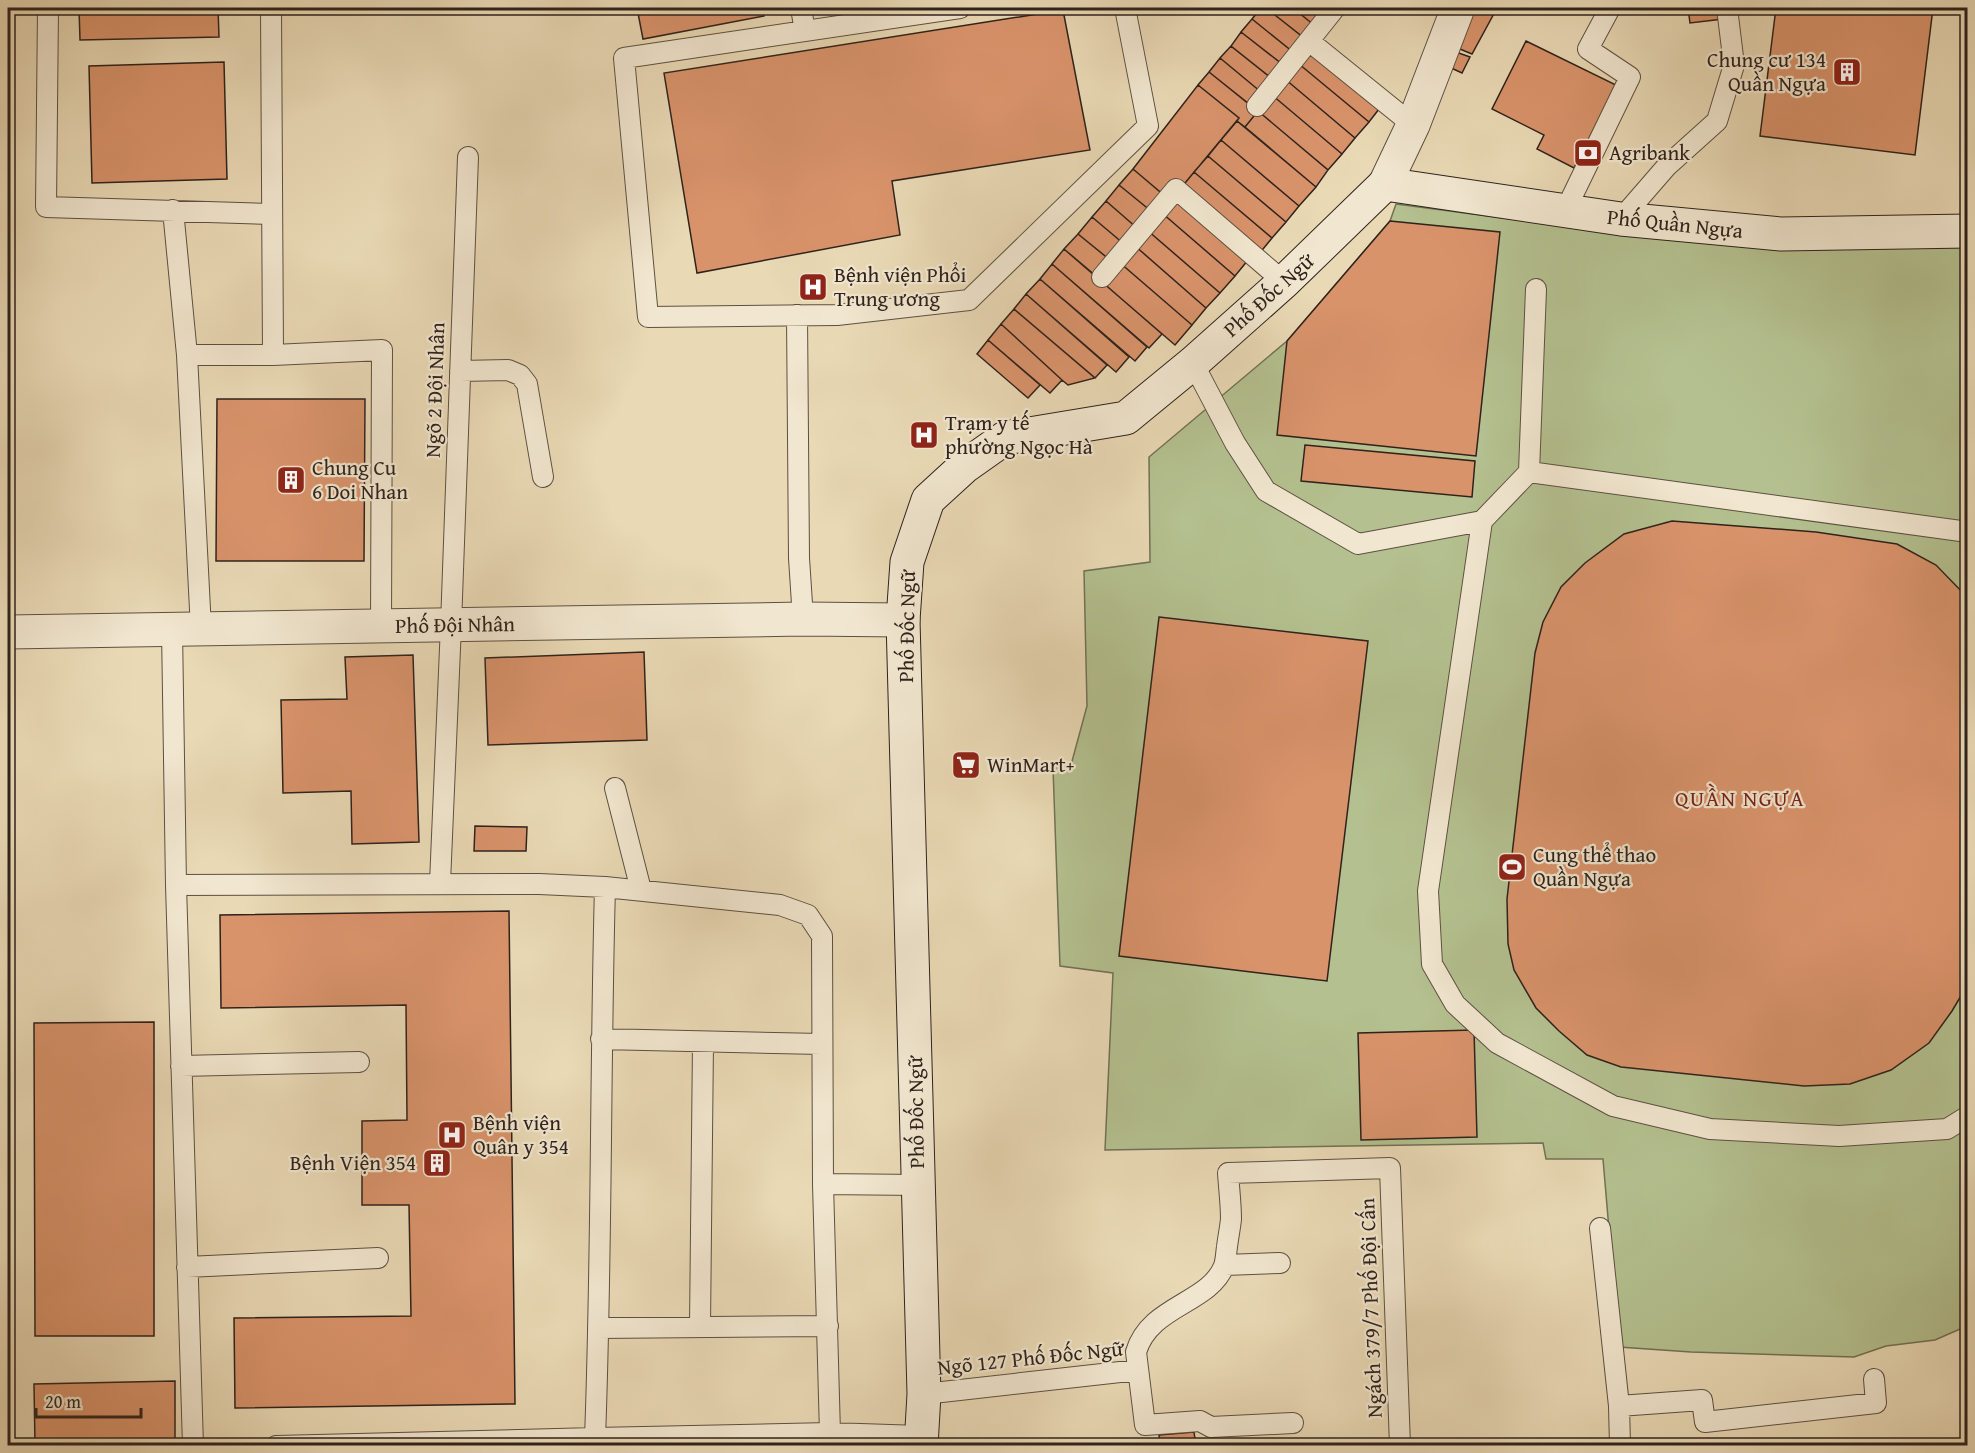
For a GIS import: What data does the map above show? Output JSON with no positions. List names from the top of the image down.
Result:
{
  "streets": {
    "street": ["Phố Quần Ngựa", "Phố Đốc Ngữ", "Phố Đội Nhân"],
    "lane": ["Ngõ 2 Đội Nhân", "Ngách 379/7 Phố Đội Cấn", "Ngõ 127 Phố Đốc Ngữ"]
  },
  "crossings": [
    ["Phố Quần Ngựa", "Phố Đốc Ngữ"],
    ["Phố Đốc Ngữ", "Phố Đội Nhân"],
    ["Phố Đốc Ngữ", "Ngõ 127 Phố Đốc Ngữ"],
    ["Ngõ 2 Đội Nhân", "Phố Đội Nhân"],
    ["Ngách 379/7 Phố Đội Cấn", "Ngõ 127 Phố Đốc Ngữ"]
  ],
  "districts": ["QUẦN NGỰA"],
  "places": {
    "building": ["Chung cư 134 Quần Ngựa", "Chung Cu 6 Doi Nhan", "Bệnh Viện 354"],
    "bank": ["Agribank"],
    "hospital": ["Bệnh viện Phổi Trung ương", "Trạm y tế phường Ngọc Hà", "Bệnh viện Quân y 354"],
    "supermarket": ["WinMart+"],
    "sports": ["Cung thể thao Quần Ngựa"]
  },
  "scale_bar": "20 m"
}
